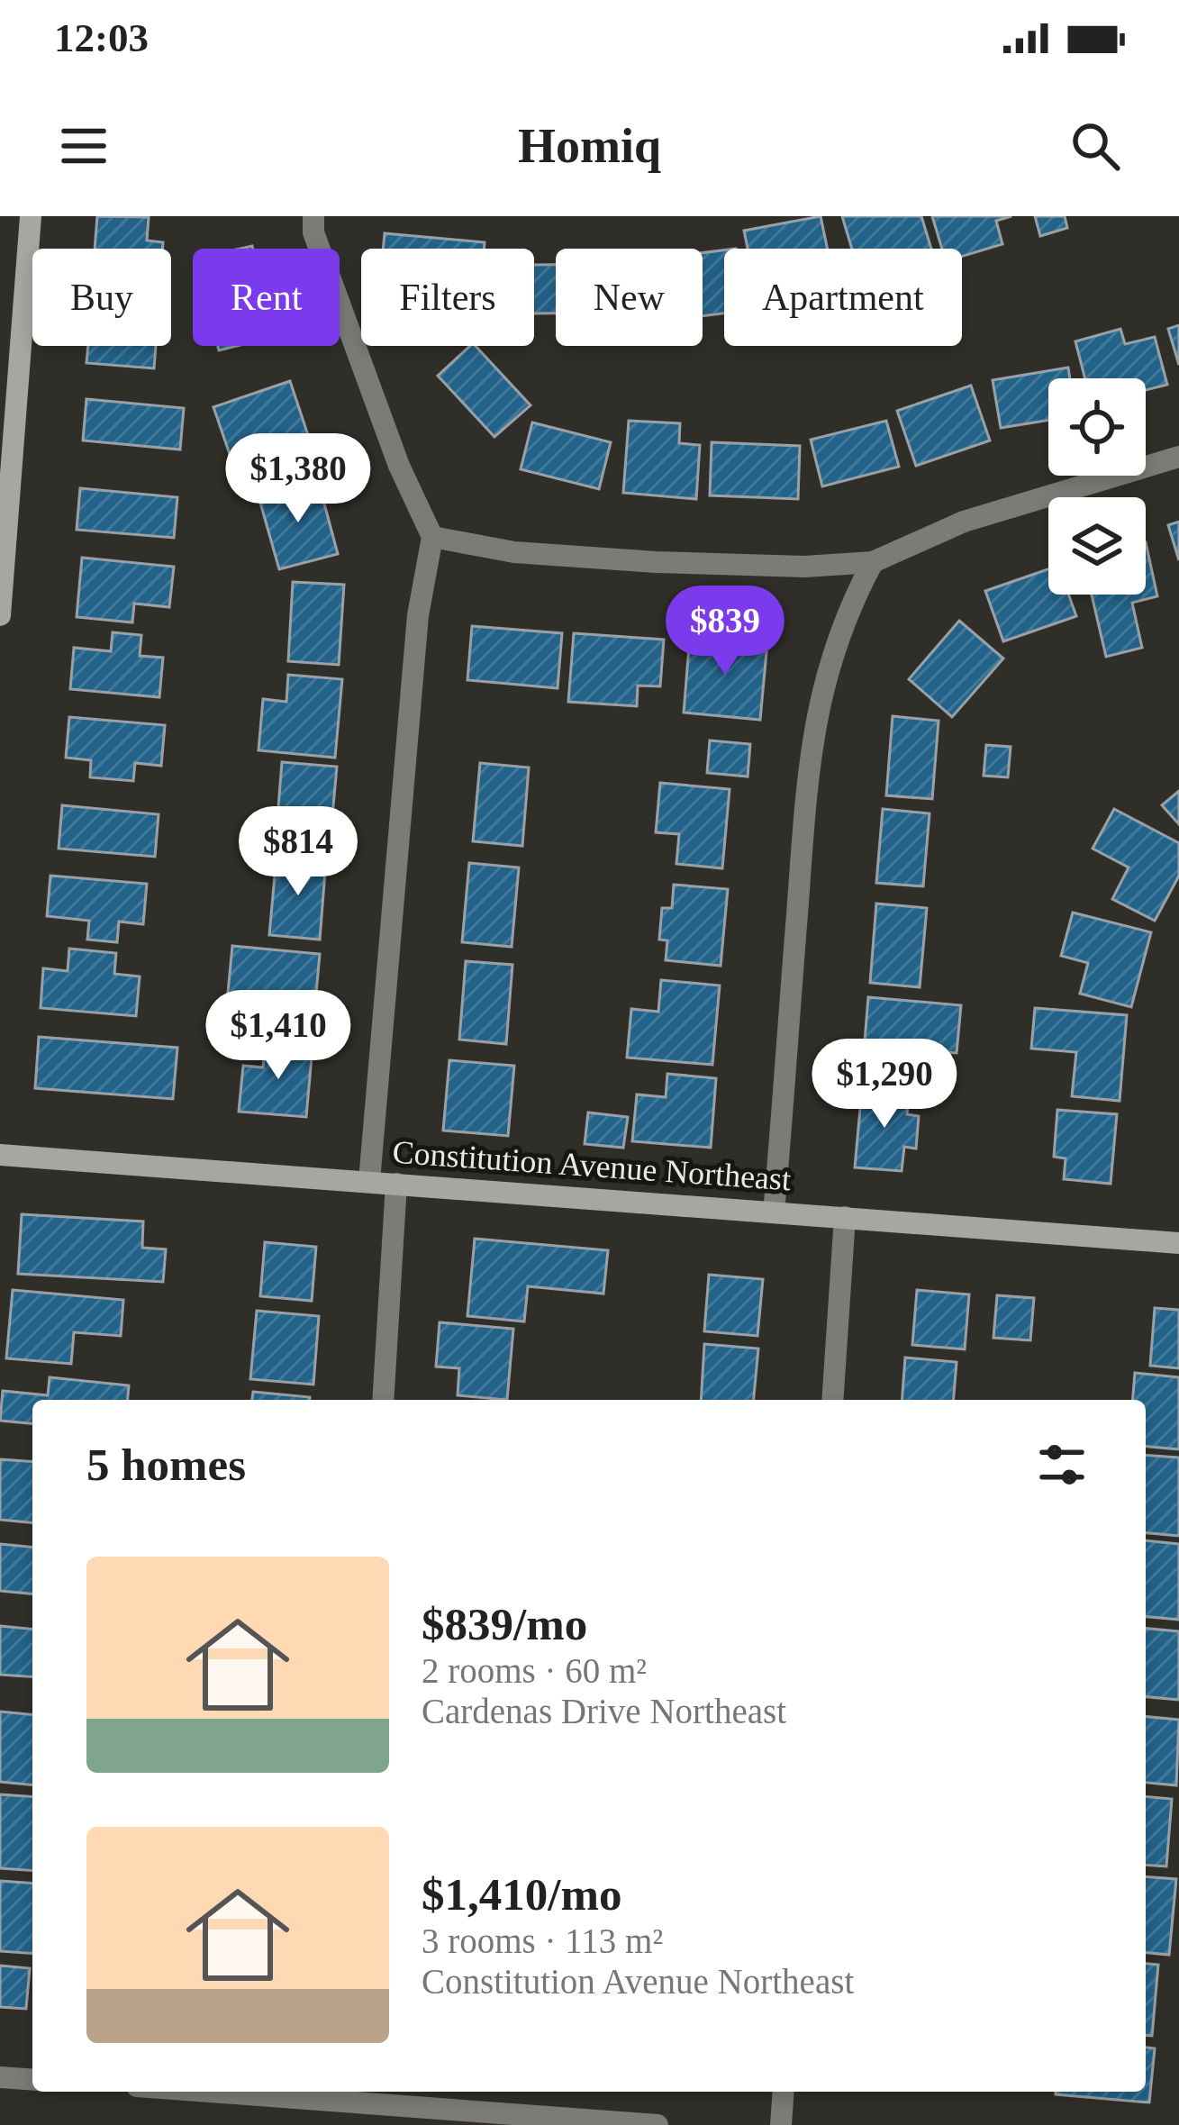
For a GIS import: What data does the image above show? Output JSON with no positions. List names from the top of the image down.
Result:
{
  "streets": {
    "street": ["Constitution Avenue Northeast"]
  },
  "page": {
    "status": "12:03",
    "header": "Homiq",
    "chip": [
      "Buy",
      "Rent",
      "Filters",
      "New",
      "Apartment"
    ],
    "price": [
      "$1,380",
      "$839",
      "$814",
      "$1,410",
      "$1,290"
    ],
    "heading": "5 homes",
    "list": [
      {
        "name": "$839/mo",
        "note": "2 rooms · 60 m² · Cardenas Drive Northeast"
      },
      {
        "name": "$1,410/mo",
        "note": "3 rooms · 113 m² · Constitution Avenue Northeast"
      }
    ]
  }
}
